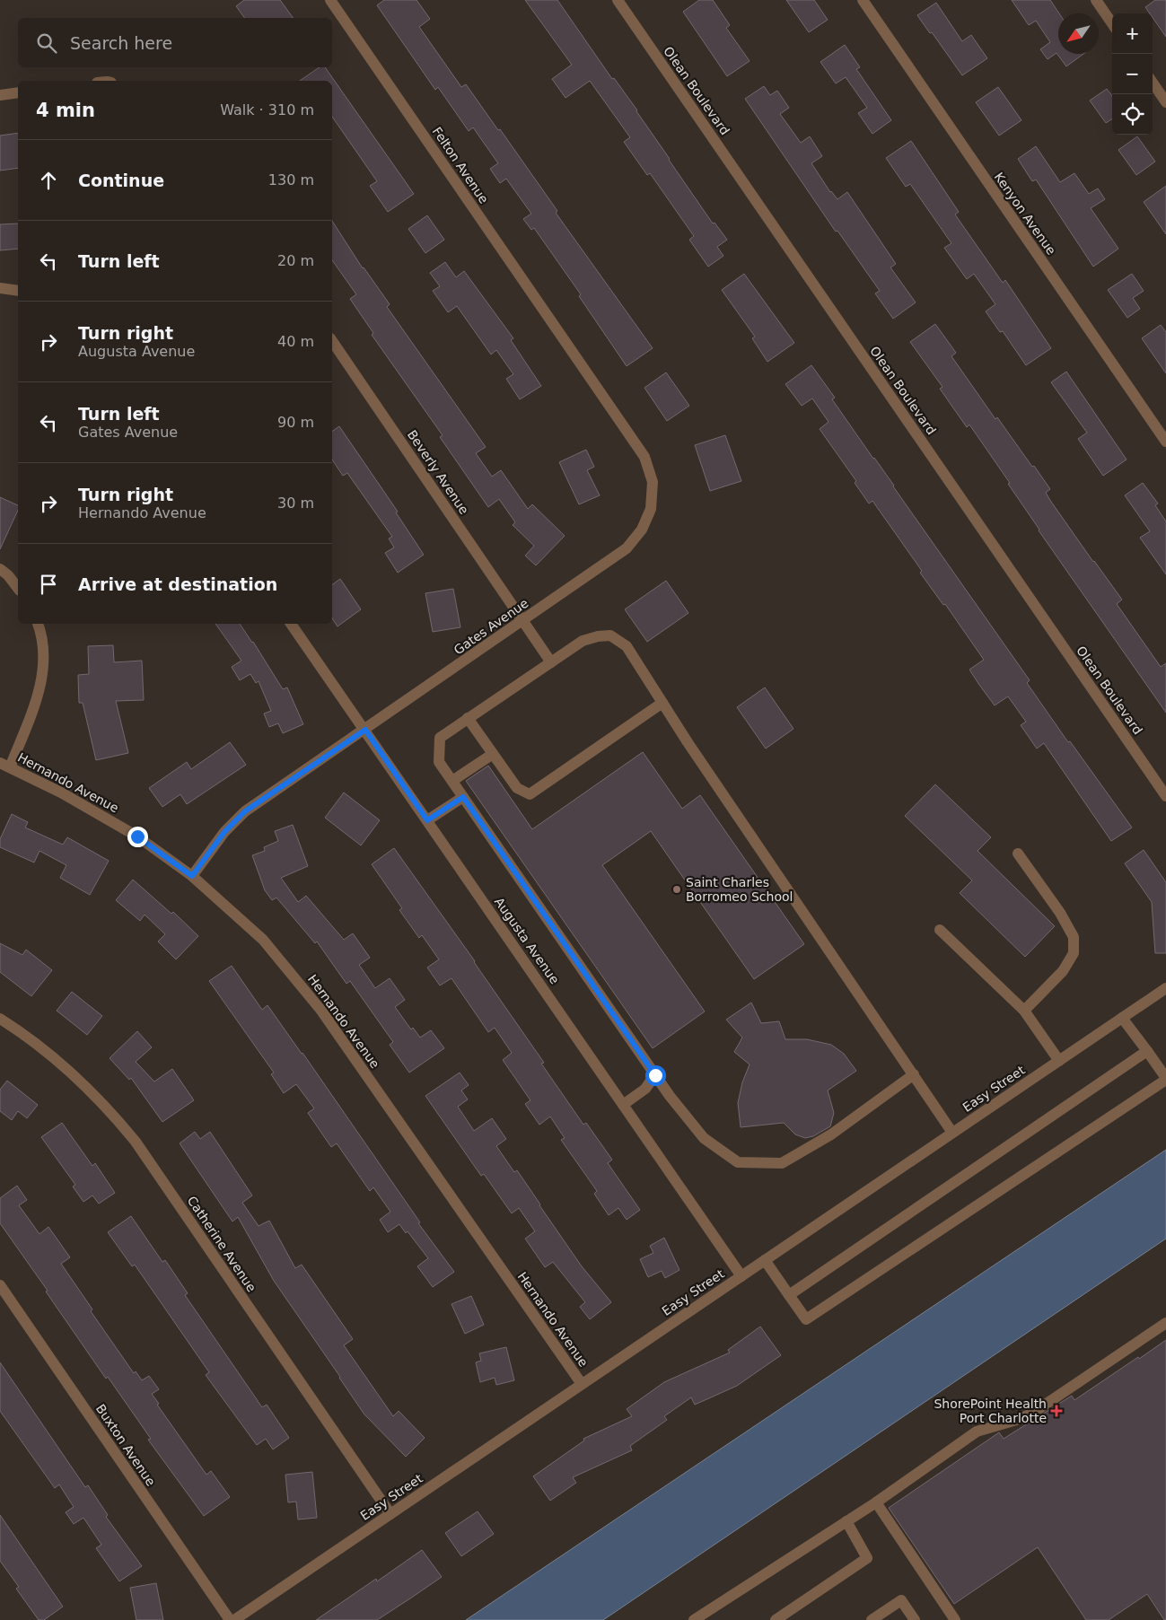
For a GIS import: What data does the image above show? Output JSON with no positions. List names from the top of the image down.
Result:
{
  "streets": {
    "street": [
      "Olean Boulevard",
      "Felton Avenue",
      "Kenyon Avenue",
      "Beverly Avenue",
      "Gates Avenue",
      "Hernando Avenue",
      "Augusta Avenue",
      "Easy Street",
      "Catherine Avenue",
      "Buxton Avenue"
    ]
  },
  "crossings": [
    ["Felton Avenue", "Gates Avenue"],
    ["Beverly Avenue", "Gates Avenue"],
    ["Gates Avenue", "Hernando Avenue"],
    ["Gates Avenue", "Augusta Avenue"],
    ["Hernando Avenue", "Easy Street"],
    ["Augusta Avenue", "Easy Street"],
    ["Easy Street", "Catherine Avenue"]
  ],
  "places": {
    "other": ["Saint Charles Borromeo School"],
    "health": ["ShorePoint Health Port Charlotte"]
  },
  "north": "bottom left",
  "page": {
    "map_buttons": ["+", "−"],
    "search": "Search here",
    "heading": ["4 min", "Walk · 310 m"],
    "list": [
      ["Continue", "130 m"],
      ["Turn left", "20 m"],
      ["Turn right", "Augusta Avenue", "40 m"],
      ["Turn left", "Gates Avenue", "90 m"],
      ["Turn right", "Hernando Avenue", "30 m"],
      "Arrive at destination"
    ]
  }
}
